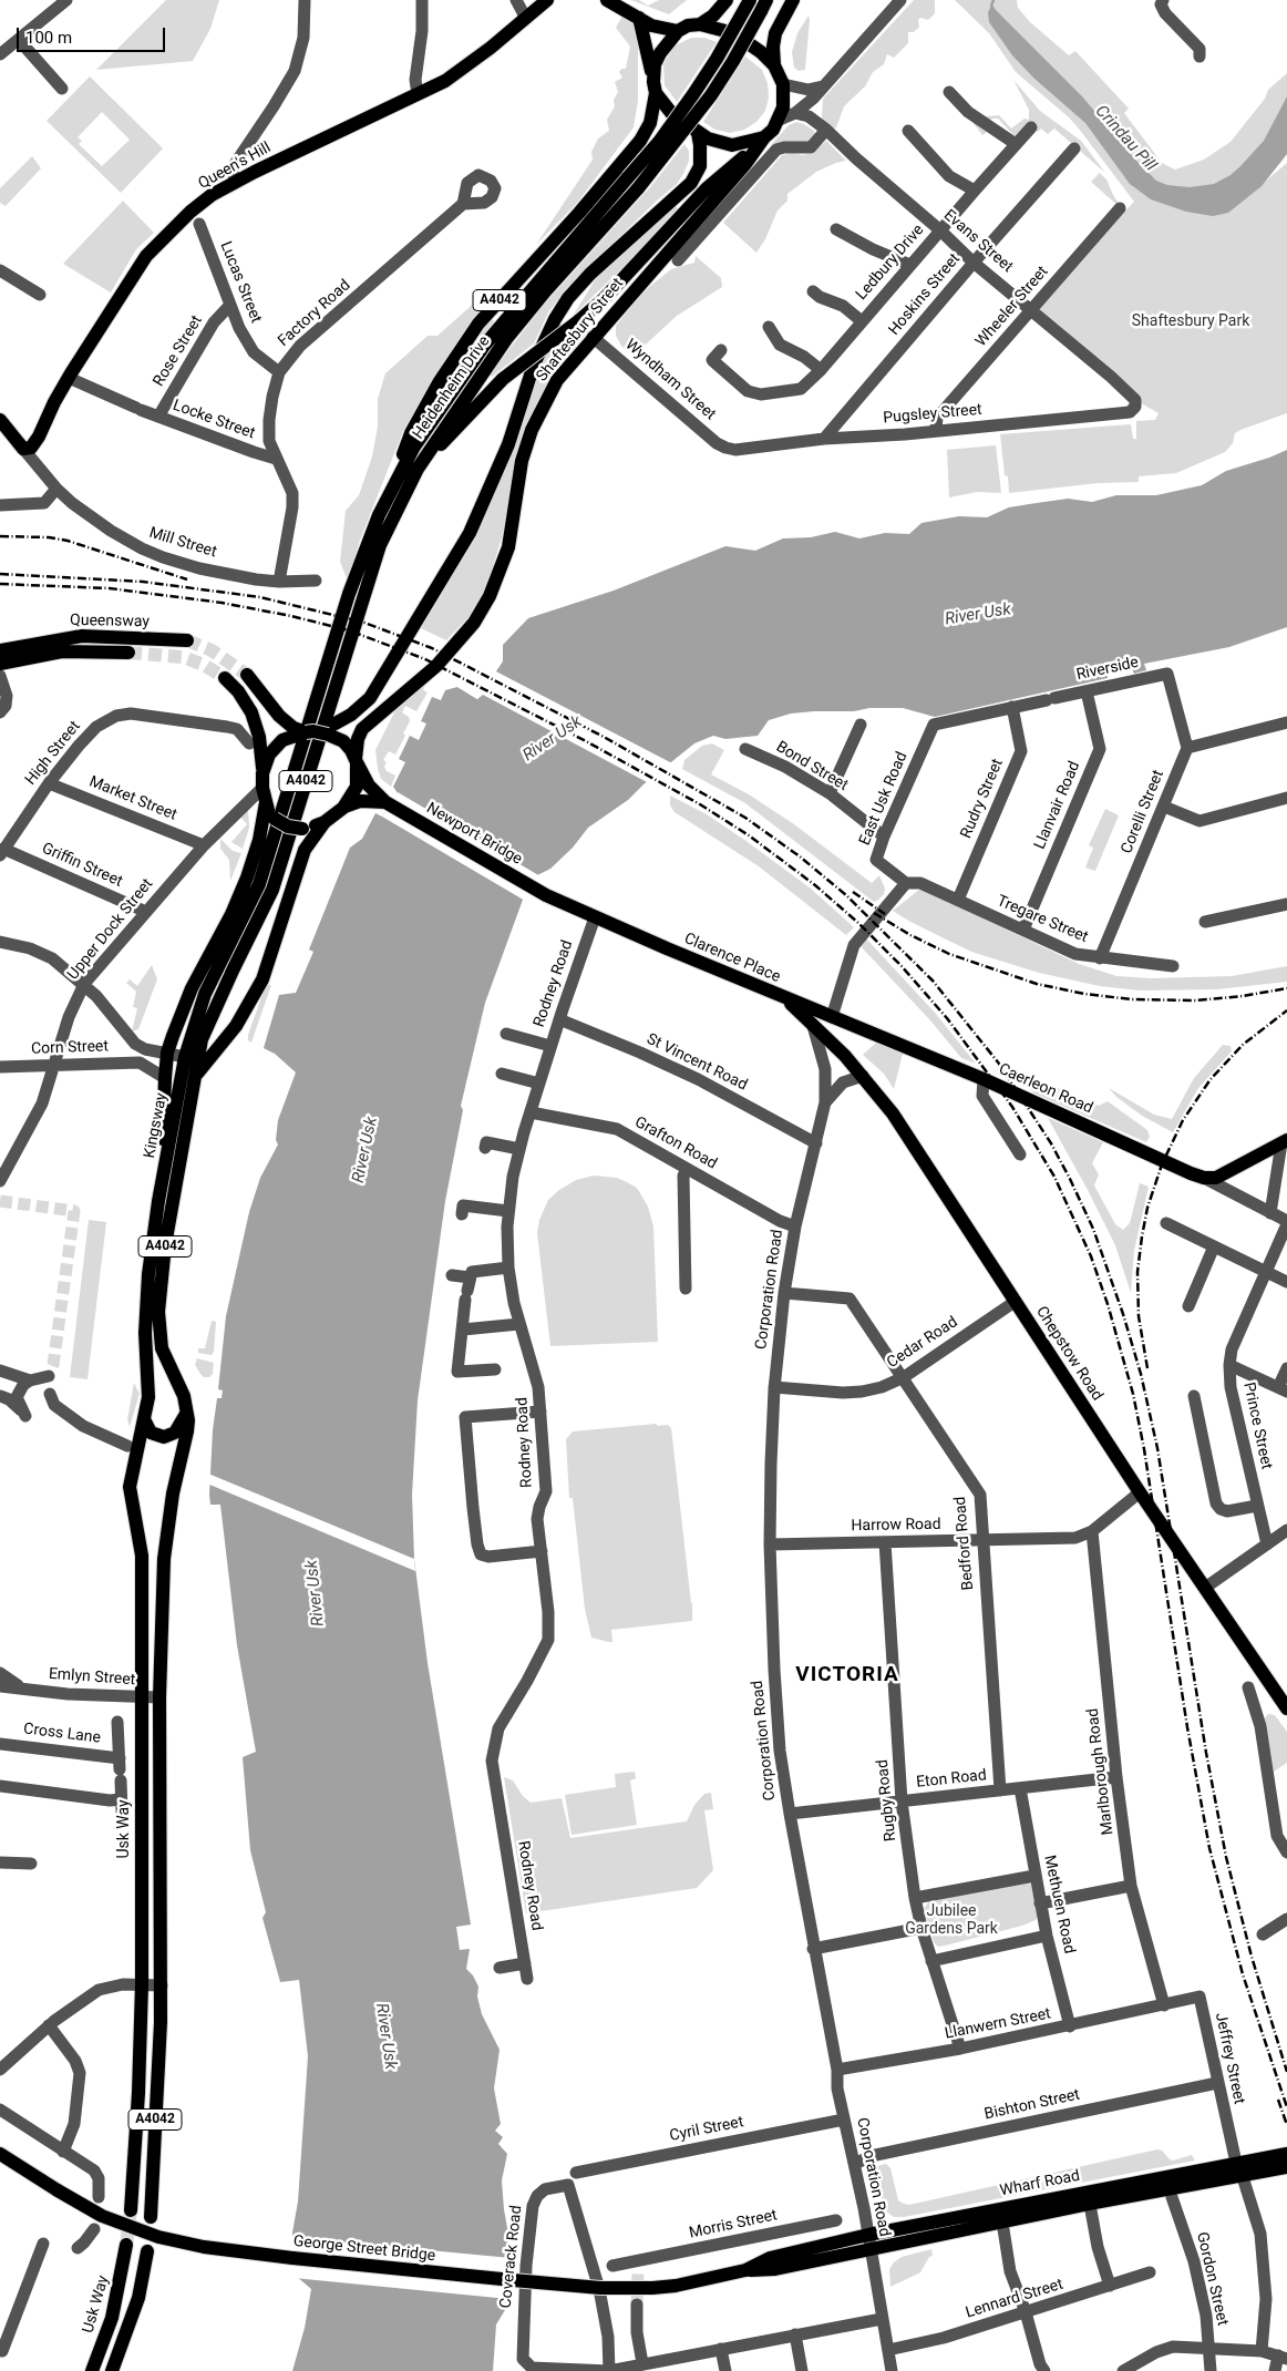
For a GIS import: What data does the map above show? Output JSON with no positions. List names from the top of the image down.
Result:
{
  "streets": {
    "main road": [
      "Queen's Hill",
      "A4042",
      "Shaftesbury Street",
      "Heidenheim Drive",
      "Queensway",
      "Newport Bridge",
      "Clarence Place",
      "Caerleon Road",
      "Kingsway",
      "Chepstow Road",
      "Usk Way",
      "Wharf Road",
      "George Street Bridge"
    ],
    "street": [
      "Evans Street",
      "Ledbury Drive",
      "Lucas Street",
      "Hoskins Street",
      "Wheeler Street",
      "Factory Road",
      "Rose Street",
      "Wyndham Street",
      "Pugsley Street",
      "Locke Street",
      "Mill Street",
      "Riverside",
      "High Street",
      "Bond Street",
      "Market Street",
      "East Usk Road",
      "Rudry Street",
      "Llanvair Road",
      "Corelli Street",
      "Griffin Street",
      "Tregare Street",
      "Upper Dock Street",
      "Rodney Road",
      "Corn Street",
      "St Vincent Road",
      "Grafton Road",
      "Corporation Road",
      "Cedar Road",
      "Prince Street",
      "Harrow Road",
      "Bedford Road",
      "Emlyn Street",
      "Cross Lane",
      "Marlborough Road",
      "Eton Road",
      "Rugby Road",
      "Methuen Road",
      "Llanwern Street",
      "Jeffrey Street",
      "Bishton Street",
      "Cyril Street",
      "Morris Street",
      "Coverack Road",
      "Gordon Street",
      "Lennard Street"
    ]
  },
  "crossings": [
    ["Queen's Hill", "Locke Street"],
    ["Queen's Hill", "Mill Street"],
    ["Evans Street", "Ledbury Drive"],
    ["Evans Street", "Hoskins Street"],
    ["Evans Street", "Wheeler Street"],
    ["Evans Street", "Pugsley Street"],
    ["Lucas Street", "Factory Road"],
    ["Lucas Street", "Rose Street"],
    ["Hoskins Street", "Pugsley Street"],
    ["A4042", "Shaftesbury Street"],
    ["A4042", "Heidenheim Drive"],
    ["A4042", "Newport Bridge"],
    ["A4042", "Upper Dock Street"],
    ["A4042", "Kingsway"],
    ["A4042", "Emlyn Street"],
    ["Wheeler Street", "Pugsley Street"],
    ["Factory Road", "Locke Street"],
    ["Factory Road", "Mill Street"],
    ["Shaftesbury Street", "Wyndham Street"],
    ["Shaftesbury Street", "Newport Bridge"],
    ["Shaftesbury Street", "Upper Dock Street"],
    ["Rose Street", "Locke Street"],
    ["Wyndham Street", "Pugsley Street"],
    ["Heidenheim Drive", "Kingsway"],
    ["Riverside", "East Usk Road"],
    ["Riverside", "Rudry Street"],
    ["Riverside", "Llanvair Road"],
    ["Riverside", "Corelli Street"],
    ["High Street", "Market Street"],
    ["High Street", "Griffin Street"],
    ["Bond Street", "East Usk Road"],
    ["Market Street", "Upper Dock Street"],
    ["East Usk Road", "Tregare Street"],
    ["Rudry Street", "Tregare Street"],
    ["Llanvair Road", "Tregare Street"],
    ["Corelli Street", "Tregare Street"],
    ["Newport Bridge", "Upper Dock Street"],
    ["Newport Bridge", "Clarence Place"],
    ["Griffin Street", "Upper Dock Street"],
    ["Upper Dock Street", "Corn Street"],
    ["Clarence Place", "Rodney Road"],
    ["Clarence Place", "Caerleon Road"],
    ["Clarence Place", "Corporation Road"],
    ["Clarence Place", "Chepstow Road"],
    ["Rodney Road", "St Vincent Road"],
    ["Rodney Road", "Grafton Road"],
    ["St Vincent Road", "Corporation Road"],
    ["Kingsway", "Emlyn Street"],
    ["Kingsway", "Usk Way"],
    ["Grafton Road", "Corporation Road"],
    ["Corporation Road", "Cedar Road"],
    ["Corporation Road", "Harrow Road"],
    ["Corporation Road", "Bedford Road"],
    ["Corporation Road", "Eton Road"],
    ["Corporation Road", "Llanwern Street"],
    ["Corporation Road", "Bishton Street"],
    ["Corporation Road", "Cyril Street"],
    ["Corporation Road", "Wharf Road"],
    ["Corporation Road", "Coverack Road"],
    ["Corporation Road", "Lennard Street"],
    ["Cedar Road", "Chepstow Road"],
    ["Cedar Road", "Bedford Road"],
    ["Chepstow Road", "Harrow Road"],
    ["Harrow Road", "Bedford Road"],
    ["Harrow Road", "Marlborough Road"],
    ["Harrow Road", "Rugby Road"],
    ["Bedford Road", "Eton Road"],
    ["Emlyn Street", "Usk Way"],
    ["Marlborough Road", "Eton Road"],
    ["Marlborough Road", "Llanwern Street"],
    ["Marlborough Road", "Jeffrey Street"],
    ["Eton Road", "Rugby Road"],
    ["Eton Road", "Methuen Road"],
    ["Rugby Road", "Llanwern Street"],
    ["Methuen Road", "Llanwern Street"],
    ["Llanwern Street", "Jeffrey Street"],
    ["Jeffrey Street", "Bishton Street"],
    ["Jeffrey Street", "Wharf Road"],
    ["Wharf Road", "George Street Bridge"]
  ],
  "districts": ["VICTORIA"],
  "water": ["Crindau Pill", "River Usk"],
  "parks": ["Shaftesbury Park", "Jubilee Gardens Park"],
  "scale_bar": "100 m"
}
